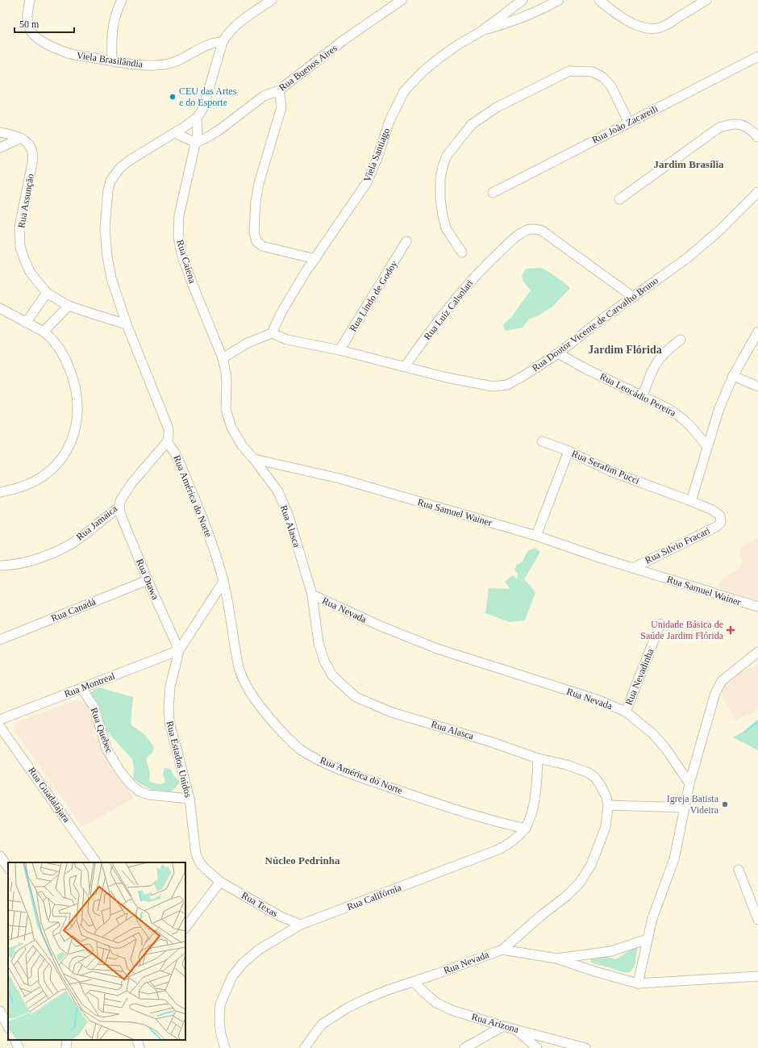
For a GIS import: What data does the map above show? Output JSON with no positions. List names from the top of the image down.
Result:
{
  "streets": {
    "street": [
      "Viela Brasilândia",
      "Rua Buenos Aires",
      "Rua João Zacareili",
      "Viela Santiago",
      "Rua Assunção",
      "Rua Caiena",
      "Rua Lindo de Godoy",
      "Rua Luiz Calsolari",
      "Rua Doutor Vicente de Carvalho Bruno",
      "Rua Leocádio Pereira",
      "Rua Serafim Pucci",
      "Rua América do Norte",
      "Rua Samuel Wainer",
      "Rua Jamaica",
      "Rua Alasca",
      "Rua Silvio Fracari",
      "Rua Otawa",
      "Rua Canadá",
      "Rua Nevada",
      "Rua Nevadinha",
      "Rua Montreal",
      "Rua Quebec",
      "Rua Estados Unidos",
      "Rua Guadalajara",
      "Rua Califórnia",
      "Rua Texas",
      "Rua Arizona"
    ]
  },
  "crossings": [
    ["Rua Buenos Aires", "Rua Caiena"],
    ["Viela Santiago", "Rua Doutor Vicente de Carvalho Bruno"],
    ["Rua Lindo de Godoy", "Rua Doutor Vicente de Carvalho Bruno"],
    ["Rua Luiz Calsolari", "Rua Doutor Vicente de Carvalho Bruno"],
    ["Rua Doutor Vicente de Carvalho Bruno", "Rua Leocádio Pereira"],
    ["Rua Serafim Pucci", "Rua Samuel Wainer"],
    ["Rua Serafim Pucci", "Rua Silvio Fracari"],
    ["Rua América do Norte", "Rua Jamaica"],
    ["Rua América do Norte", "Rua Estados Unidos"],
    ["Rua América do Norte", "Rua Califórnia"],
    ["Rua Samuel Wainer", "Rua Alasca"],
    ["Rua Samuel Wainer", "Rua Silvio Fracari"],
    ["Rua Jamaica", "Rua Otawa"],
    ["Rua Alasca", "Rua Nevada"],
    ["Rua Alasca", "Rua Califórnia"],
    ["Rua Otawa", "Rua Canadá"],
    ["Rua Otawa", "Rua Montreal"],
    ["Rua Otawa", "Rua Estados Unidos"],
    ["Rua Nevada", "Rua Nevadinha"],
    ["Rua Nevada", "Rua Arizona"],
    ["Rua Montreal", "Rua Quebec"],
    ["Rua Montreal", "Rua Estados Unidos"],
    ["Rua Quebec", "Rua Estados Unidos"],
    ["Rua Estados Unidos", "Rua Texas"],
    ["Rua Califórnia", "Rua Texas"]
  ],
  "districts": ["Jardim Brasília", "Jardim Flórida", "Núcleo Pedrinha"],
  "places": {
    "other": ["CEU das Artes e do Esporte", "Igreja Batista Videira"],
    "health": ["Unidade Básica de Saúde Jardim Flórida"]
  },
  "scale_bar": "50 m"
}
